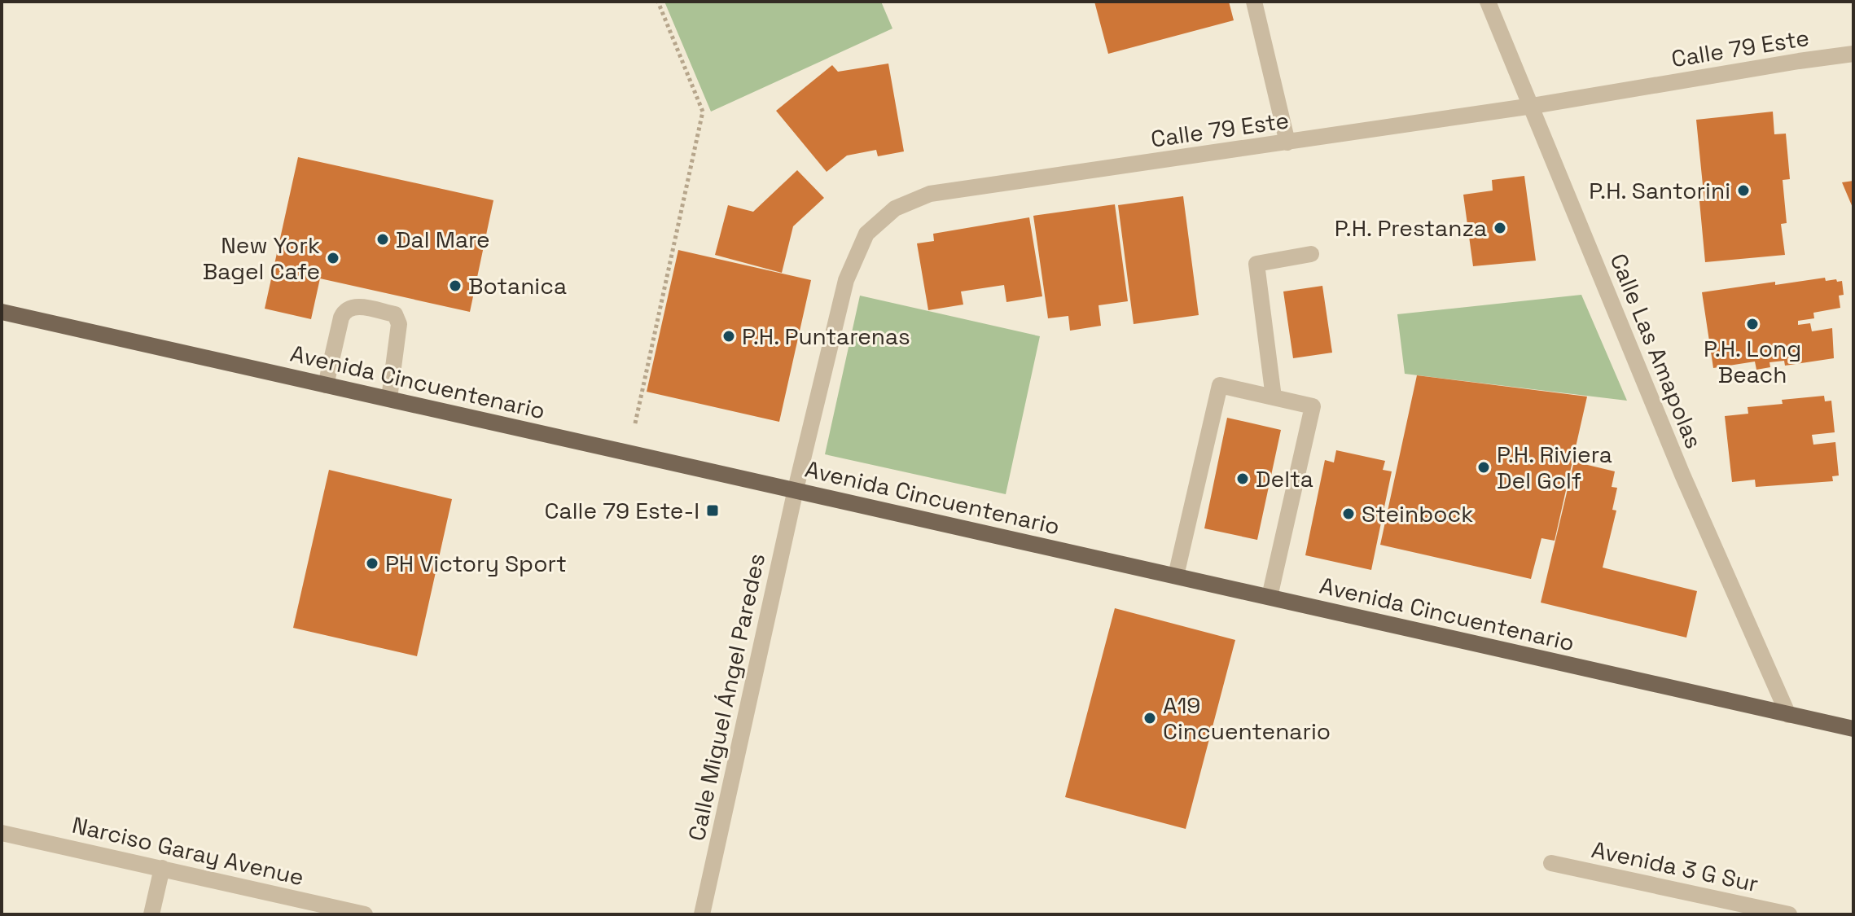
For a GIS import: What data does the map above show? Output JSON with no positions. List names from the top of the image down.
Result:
{
  "streets": {
    "main road": ["Avenida Cincuentenario"],
    "street": [
      "Calle 79 Este",
      "Calle Las Amapolas",
      "Calle Miguel Ángel Paredes",
      "Narciso Garay Avenue",
      "Avenida 3 G Sur"
    ]
  },
  "crossings": [
    ["Calle 79 Este", "Calle Las Amapolas"],
    ["Calle 79 Este", "Avenida Cincuentenario"],
    ["Calle 79 Este", "Calle Miguel Ángel Paredes"],
    ["Calle Las Amapolas", "Avenida Cincuentenario"],
    ["Avenida Cincuentenario", "Calle Miguel Ángel Paredes"]
  ],
  "places": {
    "other": [
      "P.H. Santorini",
      "P.H. Prestanza",
      "Dal Mare",
      "New York Bagel Cafe",
      "Botanica",
      "P.H. Long Beach",
      "P.H. Puntarenas",
      "P.H. Riviera Del Golf",
      "Delta",
      "Steinbock",
      "PH Victory Sport",
      "A19 Cincuentenario"
    ],
    "transit": ["Calle 79 Este-I"]
  }
}
